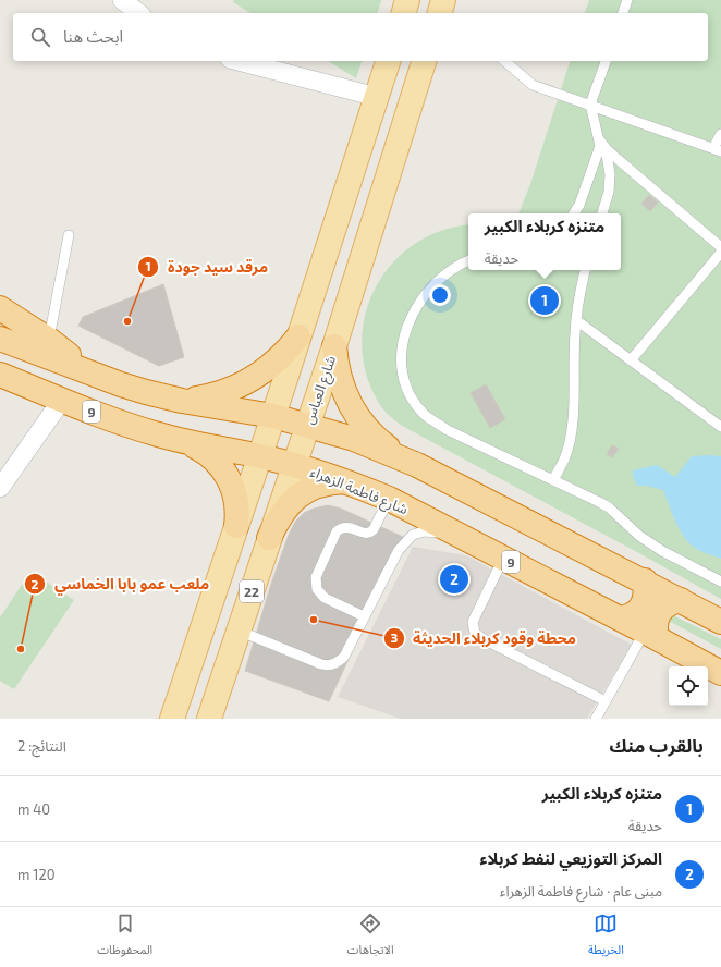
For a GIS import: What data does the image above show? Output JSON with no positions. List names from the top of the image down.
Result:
{
  "streets": {
    "highway": ["9", "شارع فاطمة الزهراء"],
    "main road": ["شارع العباس", "22"]
  },
  "crossings": [
    ["شارع العباس", "شارع فاطمة الزهراء"]
  ],
  "places": ["مرقد سيد جودة", "محطة وقود كربلاء الحديثة", "ملعب عمو بابا الخماسي"],
  "page": {
    "search": "ابحث هنا",
    "popup": ["متنزه كربلاء الكبير", "حديقة"],
    "pins": ["1", "2"],
    "heading": ["بالقرب منك", "النتائج: 2"],
    "list": [
      {
        "mark": "1",
        "name": "متنزه كربلاء الكبير",
        "note": "حديقة",
        "value": "40 m"
      },
      {
        "mark": "2",
        "name": "المركز التوزيعي لنفط كربلاء",
        "note": "مبنى عام · شارع فاطمة الزهراء",
        "value": "120 m"
      }
    ],
    "nav": ["الخريطة", "الاتجاهات", "المحفوظات"]
  }
}
